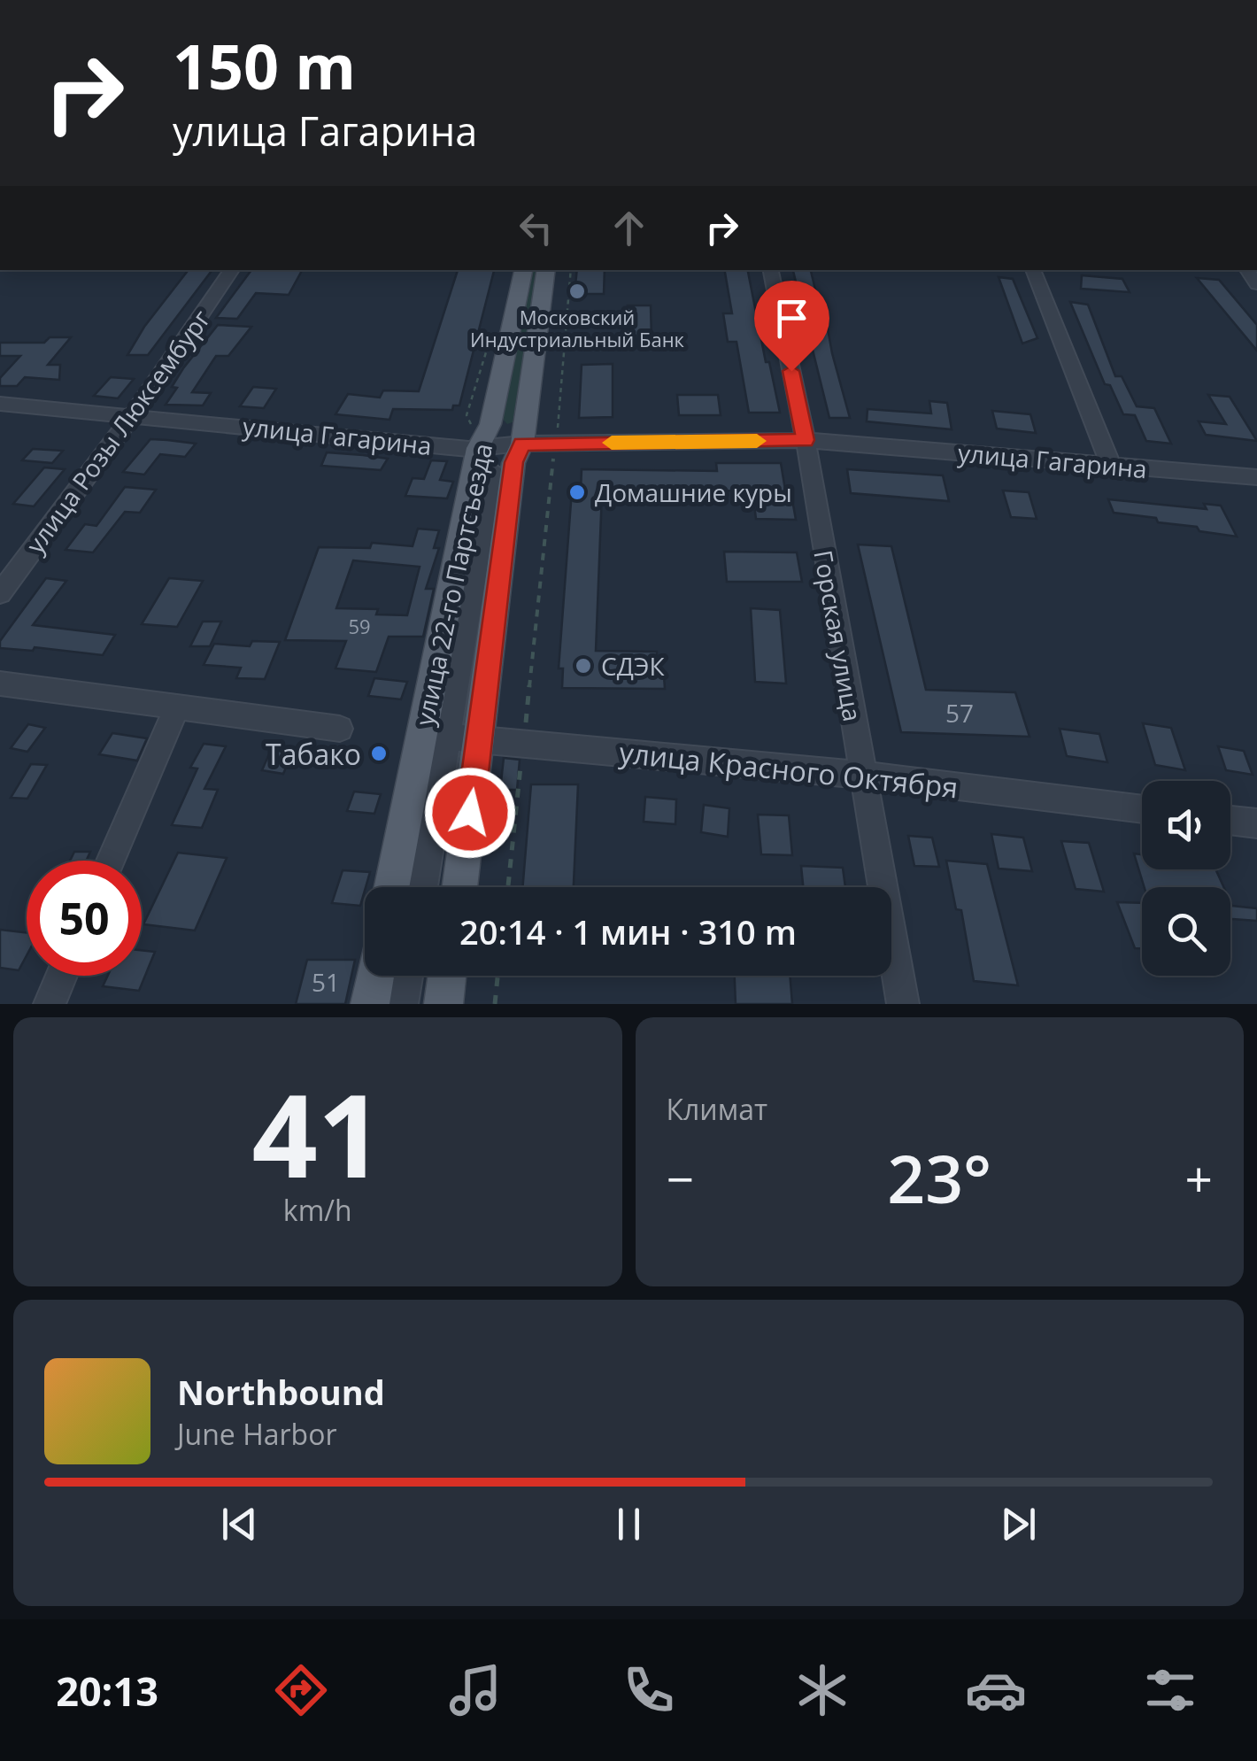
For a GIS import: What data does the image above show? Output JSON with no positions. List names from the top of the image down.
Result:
{
  "streets": {
    "main road": ["улица 22-го Партсъезда"],
    "street": [
      "улица Розы Люксембург",
      "улица Гагарина",
      "Горская улица",
      "улица Красного Октября"
    ]
  },
  "crossings": [
    ["улица Розы Люксембург", "улица Гагарина"],
    ["улица Гагарина", "улица 22-го Партсъезда"],
    ["улица Гагарина", "Горская улица"],
    ["улица 22-го Партсъезда", "улица Красного Октября"],
    ["Горская улица", "улица Красного Октября"]
  ],
  "places": [
    "Московский Индустриальный Банк",
    "Домашние куры",
    "СДЭК",
    "Табако"
  ],
  "house_numbers": ["59", "57", "51"],
  "page": {
    "turn": ["150 m", "улица Гагарина"],
    "limit": "50",
    "trip": "20:14 · 1 мин · 310 m",
    "tile": [
      ["41", "km/h"],
      "Климат"
    ],
    "heat": ["−", "23°", "+"],
    "song": ["Northbound", "June Harbor"],
    "tabs": "20:13"
  }
}
